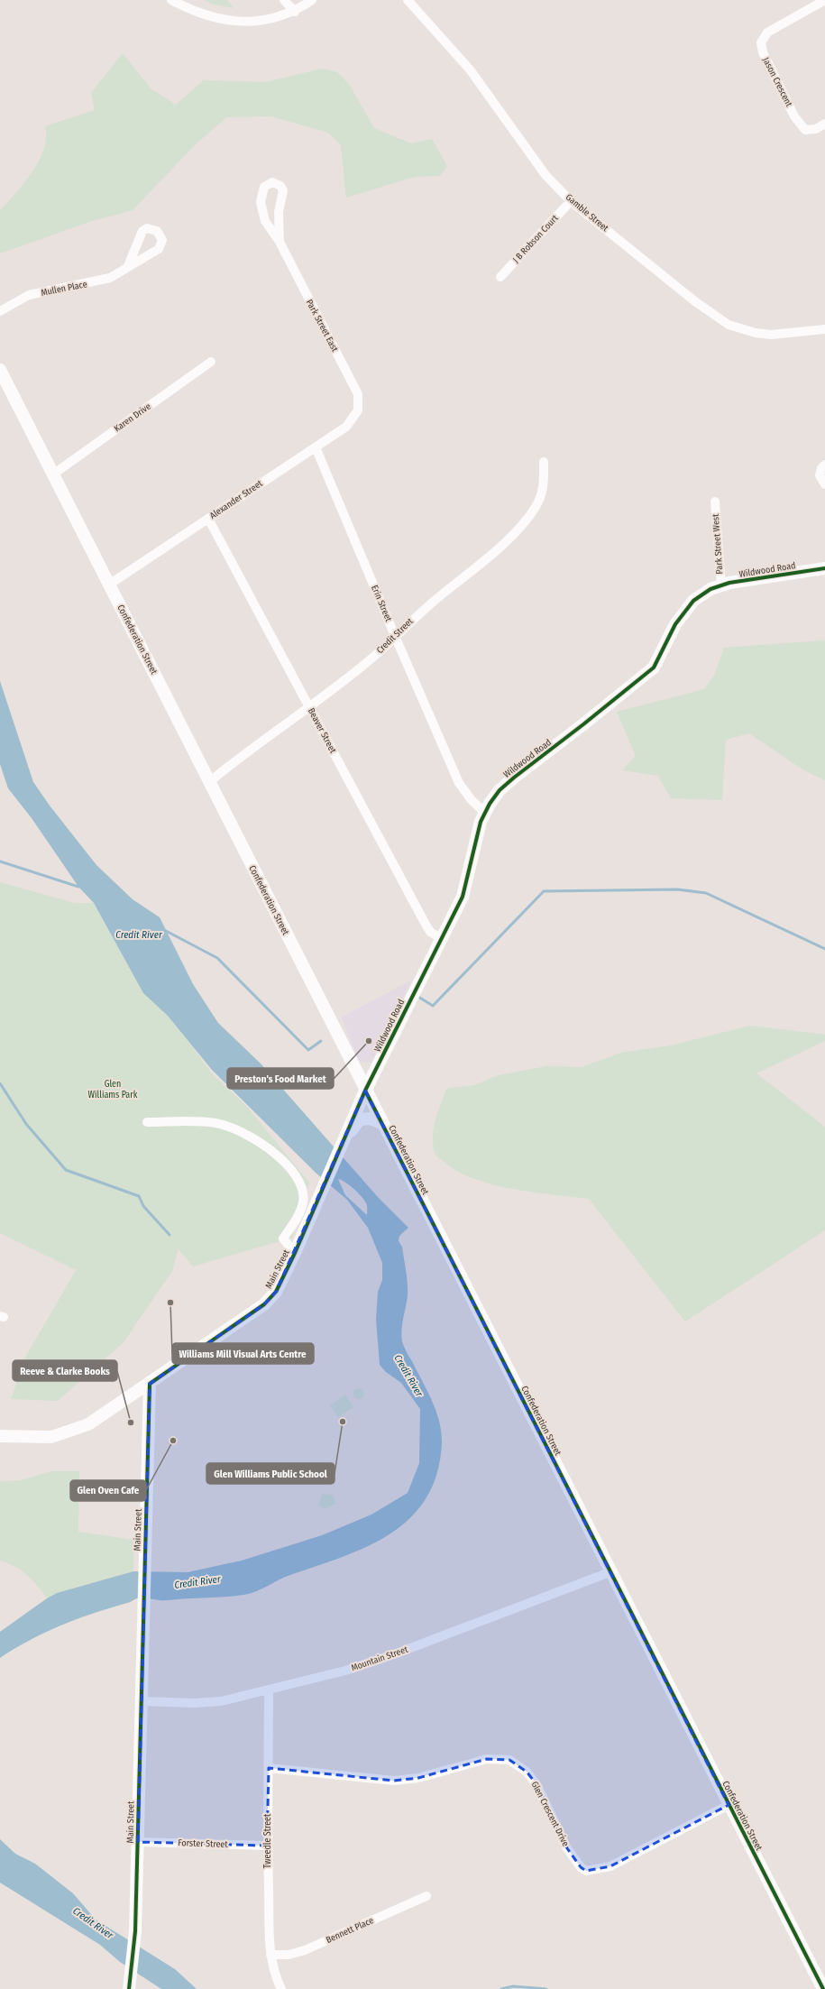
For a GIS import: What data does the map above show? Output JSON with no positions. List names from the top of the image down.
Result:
{
  "streets": {
    "street": [
      "Jason Crescent",
      "Gamble Street",
      "J B Robson Court",
      "Mullen Place",
      "Park Street East",
      "Karen Drive",
      "Alexander Street",
      "Park Street West",
      "Wildwood Road",
      "Erin Street",
      "Credit Street",
      "Confederation Street",
      "Beaver Street",
      "Main Street",
      "Mountain Street",
      "Glen Crescent Drive",
      "Tweedle Street",
      "Forster Street",
      "Bennett Place"
    ]
  },
  "crossings": [
    ["Gamble Street", "J B Robson Court"],
    ["Park Street East", "Alexander Street"],
    ["Karen Drive", "Confederation Street"],
    ["Alexander Street", "Erin Street"],
    ["Alexander Street", "Confederation Street"],
    ["Alexander Street", "Beaver Street"],
    ["Park Street West", "Wildwood Road"],
    ["Wildwood Road", "Erin Street"],
    ["Wildwood Road", "Confederation Street"],
    ["Wildwood Road", "Beaver Street"],
    ["Wildwood Road", "Main Street"],
    ["Erin Street", "Credit Street"],
    ["Credit Street", "Confederation Street"],
    ["Credit Street", "Beaver Street"],
    ["Confederation Street", "Main Street"],
    ["Confederation Street", "Mountain Street"],
    ["Confederation Street", "Glen Crescent Drive"],
    ["Main Street", "Mountain Street"],
    ["Main Street", "Forster Street"],
    ["Mountain Street", "Tweedle Street"],
    ["Glen Crescent Drive", "Tweedle Street"],
    ["Tweedle Street", "Forster Street"],
    ["Tweedle Street", "Bennett Place"]
  ],
  "water": ["Credit River"],
  "parks": ["Glen Williams Park"],
  "places": [
    "Preston's Food Market",
    "Williams Mill Visual Arts Centre",
    "Glen Williams Public School",
    "Reeve & Clarke Books",
    "Glen Oven Cafe"
  ]
}
